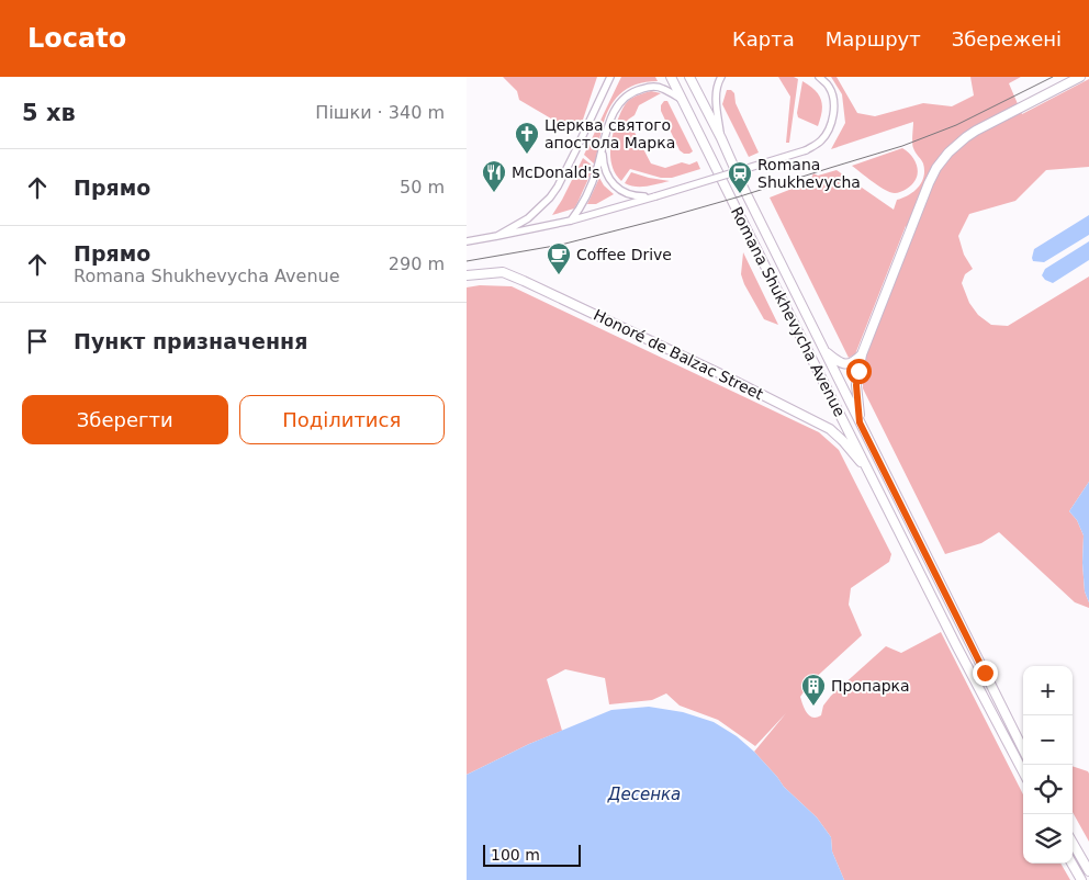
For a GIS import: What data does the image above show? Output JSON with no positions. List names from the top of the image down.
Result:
{
  "streets": {
    "main road": ["Romana Shukhevycha Avenue", "Honoré de Balzac Street"]
  },
  "crossings": [
    ["Romana Shukhevycha Avenue", "Honoré de Balzac Street"]
  ],
  "water": ["Десенка"],
  "places": {
    "church": ["Церква святого апостола Марка"],
    "restaurant": ["McDonald's"],
    "station": ["Romana Shukhevycha"],
    "cafe": ["Coffee Drive"],
    "building": ["Пропарка"]
  },
  "scale_bar": "100 m",
  "page": {
    "header": "Locato",
    "nav": ["Карта", "Маршрут", "Збережені"],
    "heading": ["5 хв", "Пішки · 340 m"],
    "list": [
      ["Прямо", "50 m"],
      ["Прямо", "Romana Shukhevycha Avenue", "290 m"],
      "Пункт призначення"
    ],
    "buttons": ["Зберегти", "Поділитися"],
    "map_buttons": ["+", "−"],
    "scale": "100 m"
  }
}
